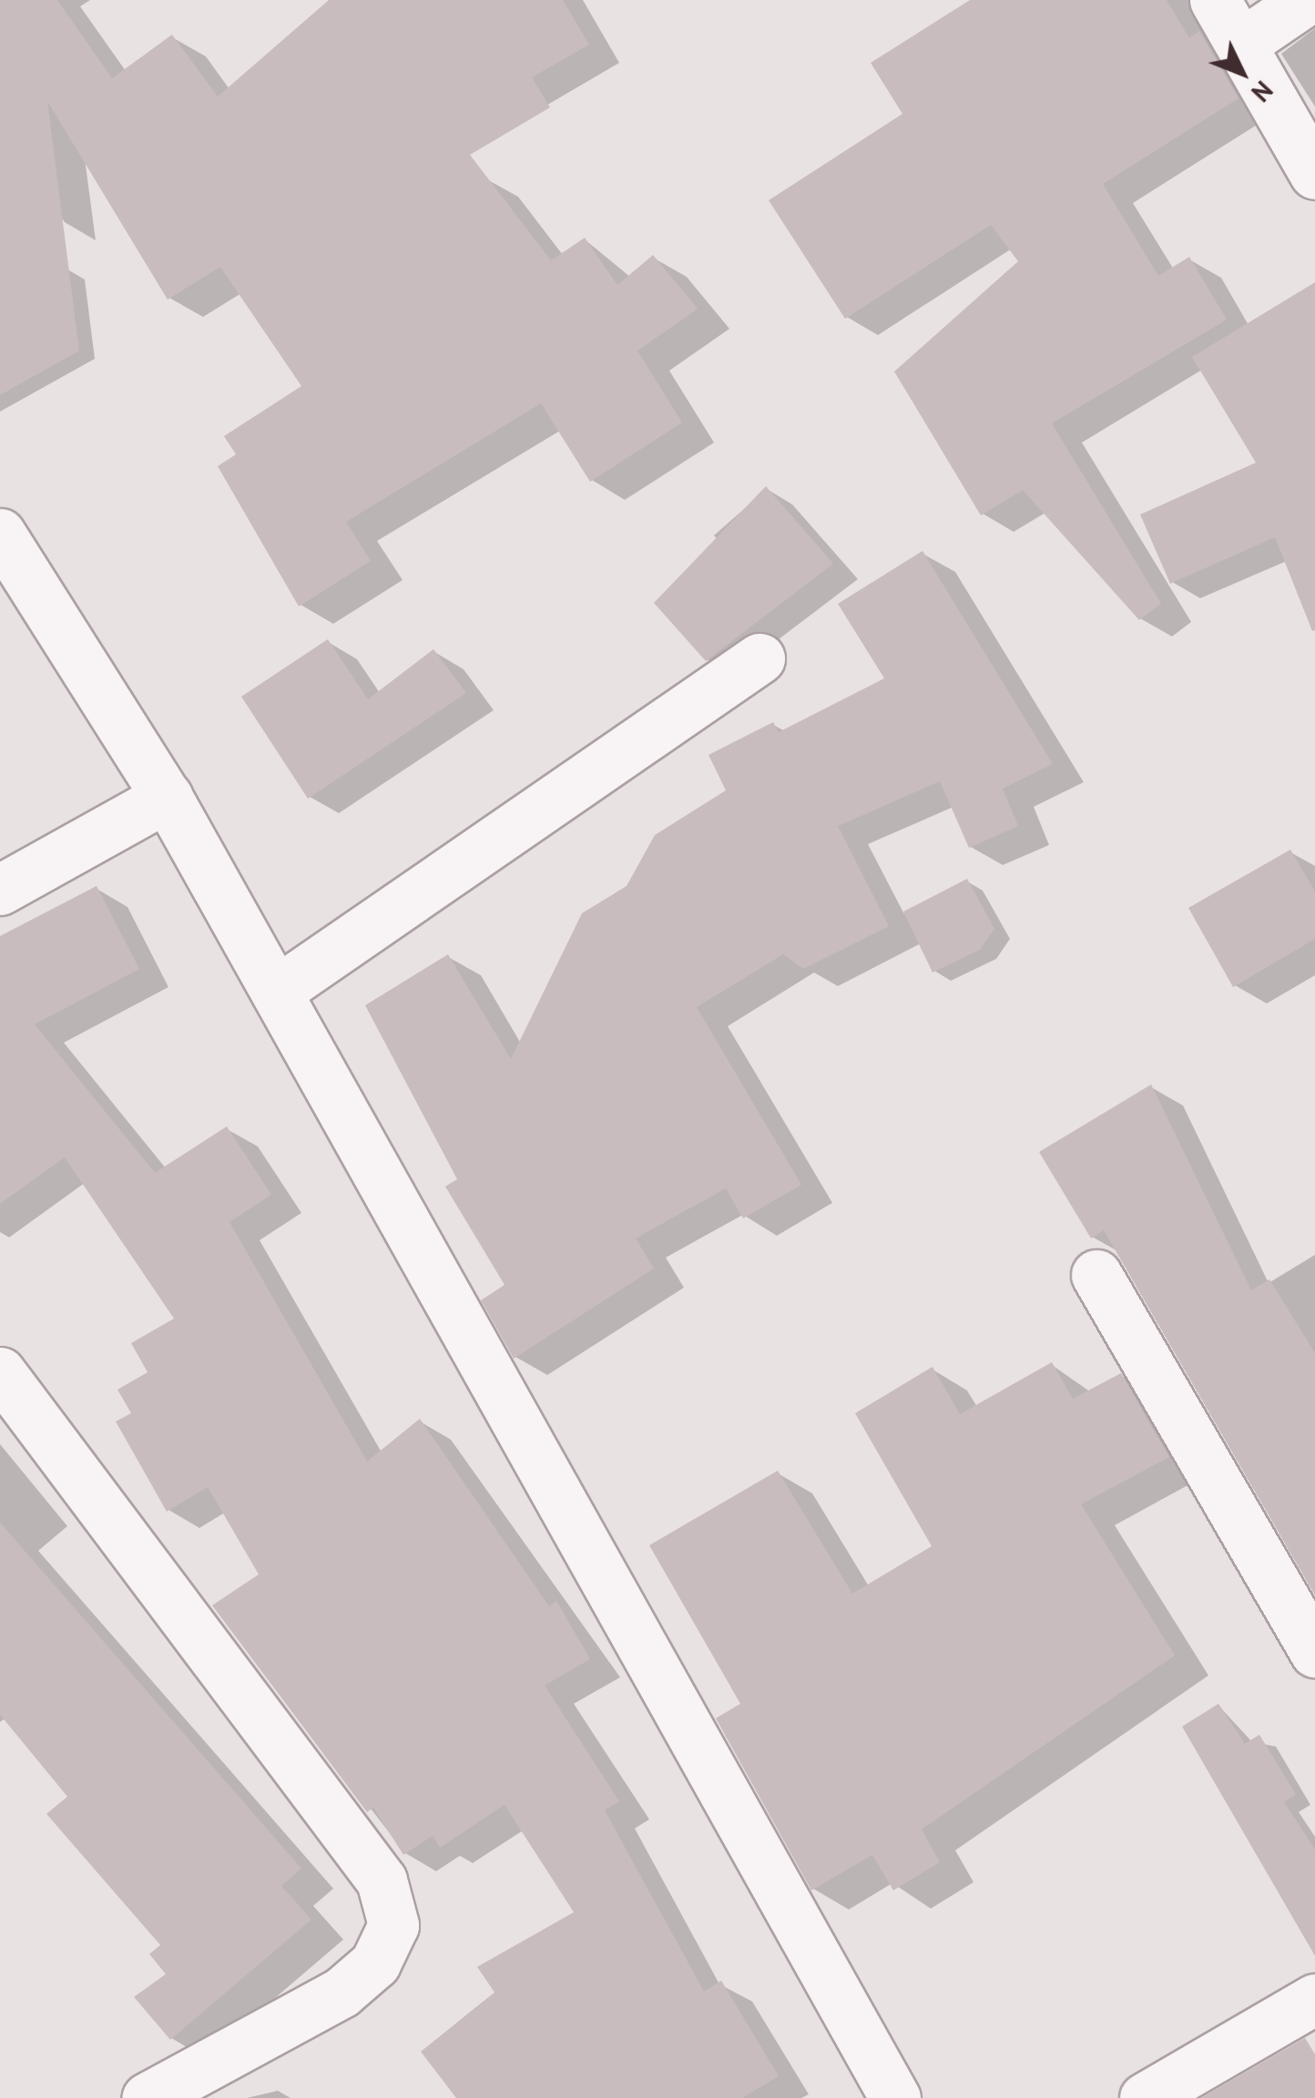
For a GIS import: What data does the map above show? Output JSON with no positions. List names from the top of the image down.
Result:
{
  "north": "bottom right"
}
